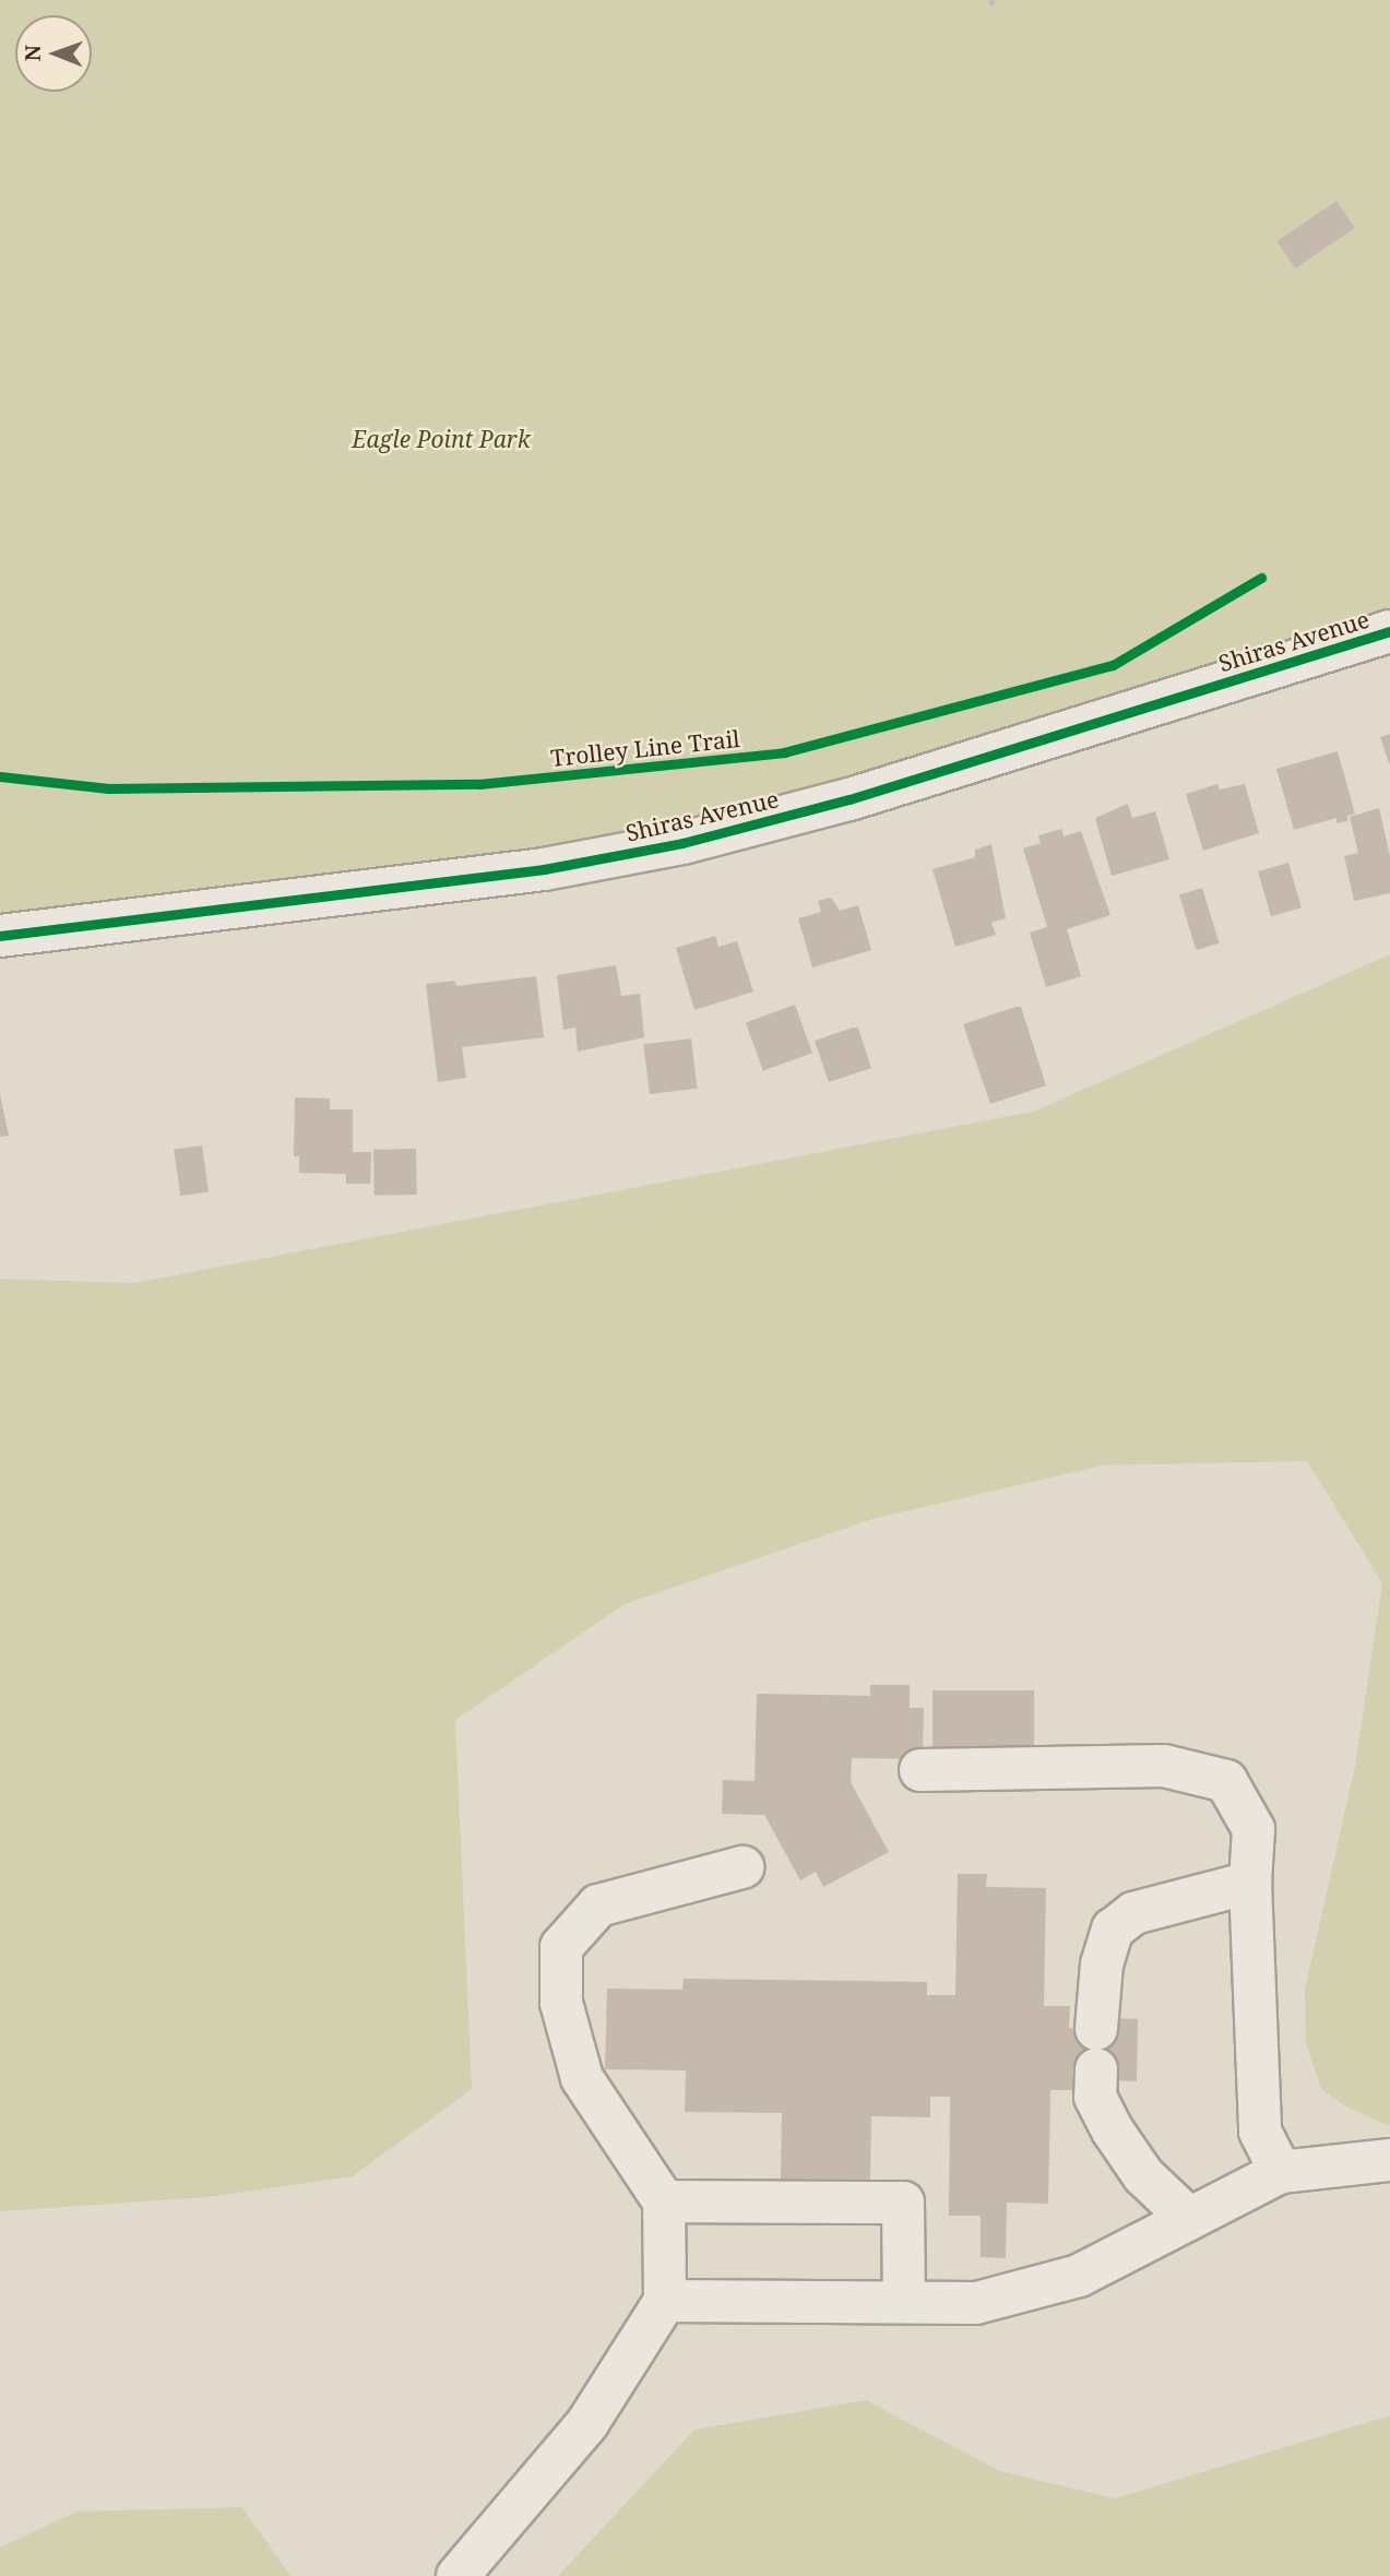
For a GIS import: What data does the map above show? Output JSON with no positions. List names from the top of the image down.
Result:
{
  "streets": {
    "street": ["Shiras Avenue"],
    "cycle path": ["Trolley Line Trail"]
  },
  "parks": ["Eagle Point Park"],
  "north": "left"
}
